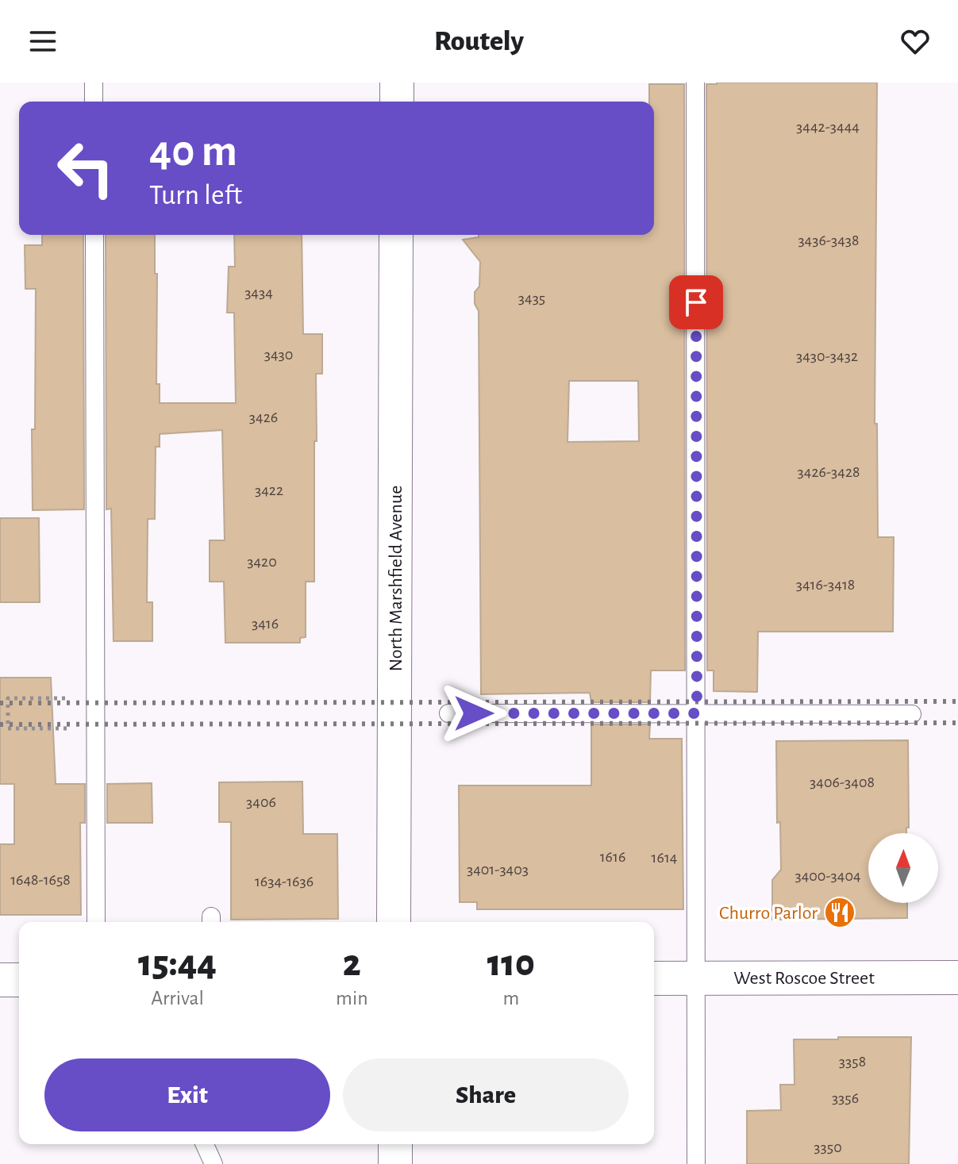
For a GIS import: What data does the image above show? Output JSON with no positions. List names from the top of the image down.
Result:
{
  "streets": {
    "street": ["North Marshfield Avenue", "West Roscoe Street"]
  },
  "places": {
    "restaurant": ["Churro Parlor"]
  },
  "house_numbers": [
    "3442-3444",
    "3436-3438",
    "3434",
    "3435",
    "3430",
    "3430-3432",
    "3426",
    "3426-3428",
    "3422",
    "3420",
    "3416-3418",
    "3416",
    "3406-3408",
    "3406",
    "1616",
    "1614",
    "3401-3403",
    "3400-3404",
    "1648-1658",
    "1634-1636",
    "3358",
    "3356",
    "3350"
  ],
  "north": "top",
  "page": {
    "header": "Routely",
    "turn": ["40 m", "Turn left"],
    "eta": [
      "15:44",
      "Arrival",
      "2",
      "min",
      "110",
      "m"
    ],
    "buttons": ["Exit", "Share"]
  }
}
